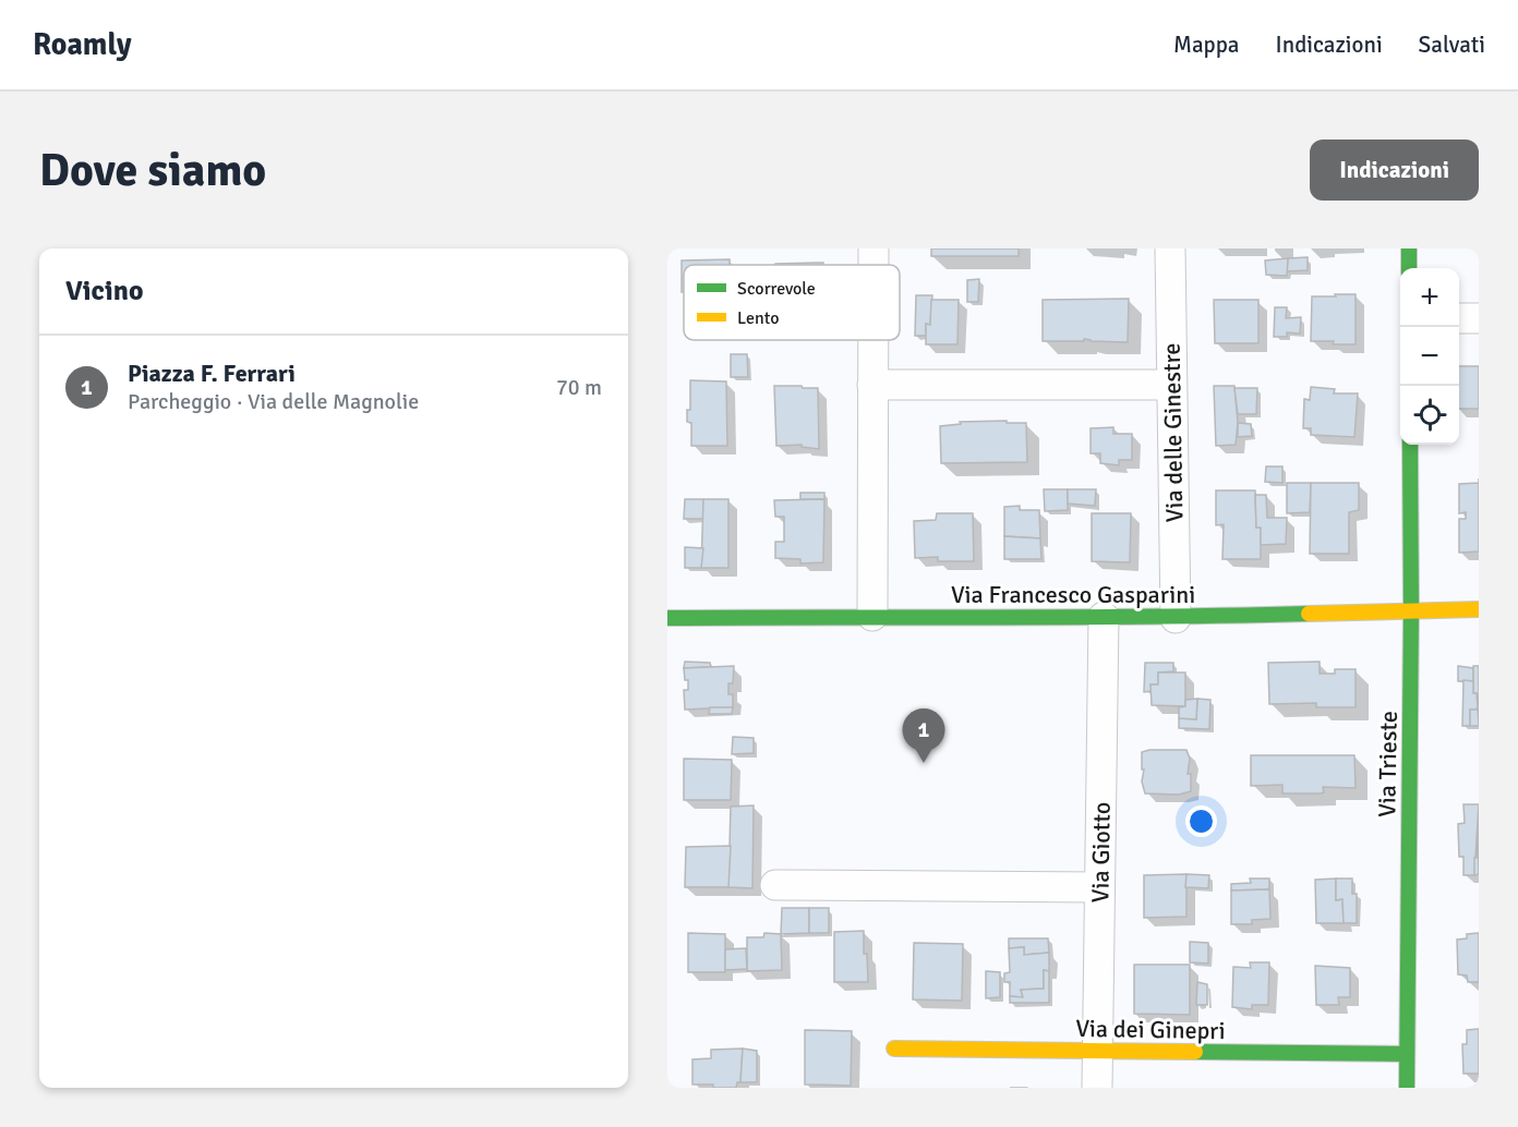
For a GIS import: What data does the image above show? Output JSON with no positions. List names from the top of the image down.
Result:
{
  "streets": {
    "street": [
      "Via delle Ginestre",
      "Via Francesco Gasparini",
      "Via Trieste",
      "Via Giotto",
      "Via dei Ginepri"
    ]
  },
  "crossings": [
    ["Via delle Ginestre", "Via Francesco Gasparini"],
    ["Via Francesco Gasparini", "Via Trieste"],
    ["Via Francesco Gasparini", "Via Giotto"],
    ["Via Trieste", "Via dei Ginepri"],
    ["Via Giotto", "Via dei Ginepri"]
  ],
  "legend": ["Scorrevole", "Lento"],
  "page": {
    "header": "Roamly",
    "nav": ["Mappa", "Indicazioni", "Salvati"],
    "buttons": "Indicazioni",
    "title": "Dove siamo",
    "heading": "Vicino",
    "map_buttons": ["+", "−"],
    "list": [
      {
        "mark": "1",
        "name": "Piazza F. Ferrari",
        "note": "Parcheggio · Via delle Magnolie",
        "value": "70 m"
      }
    ],
    "pins": "1"
  }
}
